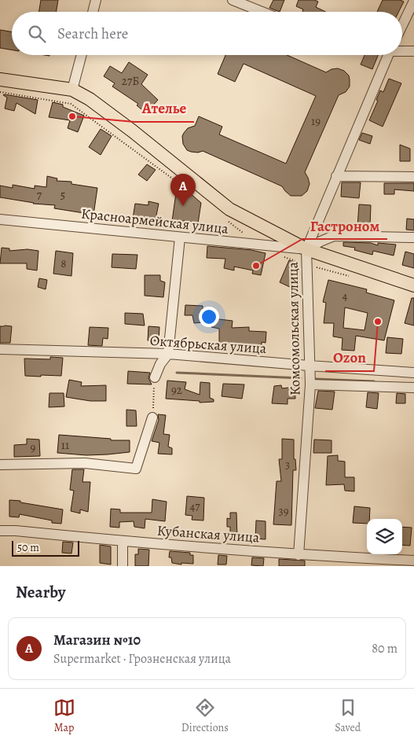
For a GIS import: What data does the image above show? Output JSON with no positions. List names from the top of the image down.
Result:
{
  "streets": {
    "street": [
      "Красноармейская улица",
      "Комсомольская улица",
      "Октябрьская улица",
      "Кубанская улица"
    ]
  },
  "crossings": [
    ["Красноармейская улица", "Комсомольская улица"],
    ["Комсомольская улица", "Октябрьская улица"],
    ["Комсомольская улица", "Кубанская улица"]
  ],
  "places": ["Ателье", "Гастроном", "Ozon"],
  "house_numbers": [
    "27Б",
    "19",
    "7",
    "5",
    "8",
    "4",
    "92",
    "11",
    "9",
    "3",
    "47",
    "39"
  ],
  "scale_bar": "50 m",
  "page": {
    "search": "Search here",
    "pins": "A",
    "scale": "50 m",
    "heading": "Nearby",
    "list": [
      {
        "mark": "A",
        "name": "Магазин №10",
        "note": "Supermarket · Грозненская улица",
        "value": "80 m"
      }
    ],
    "nav": ["Map", "Directions", "Saved"]
  }
}
